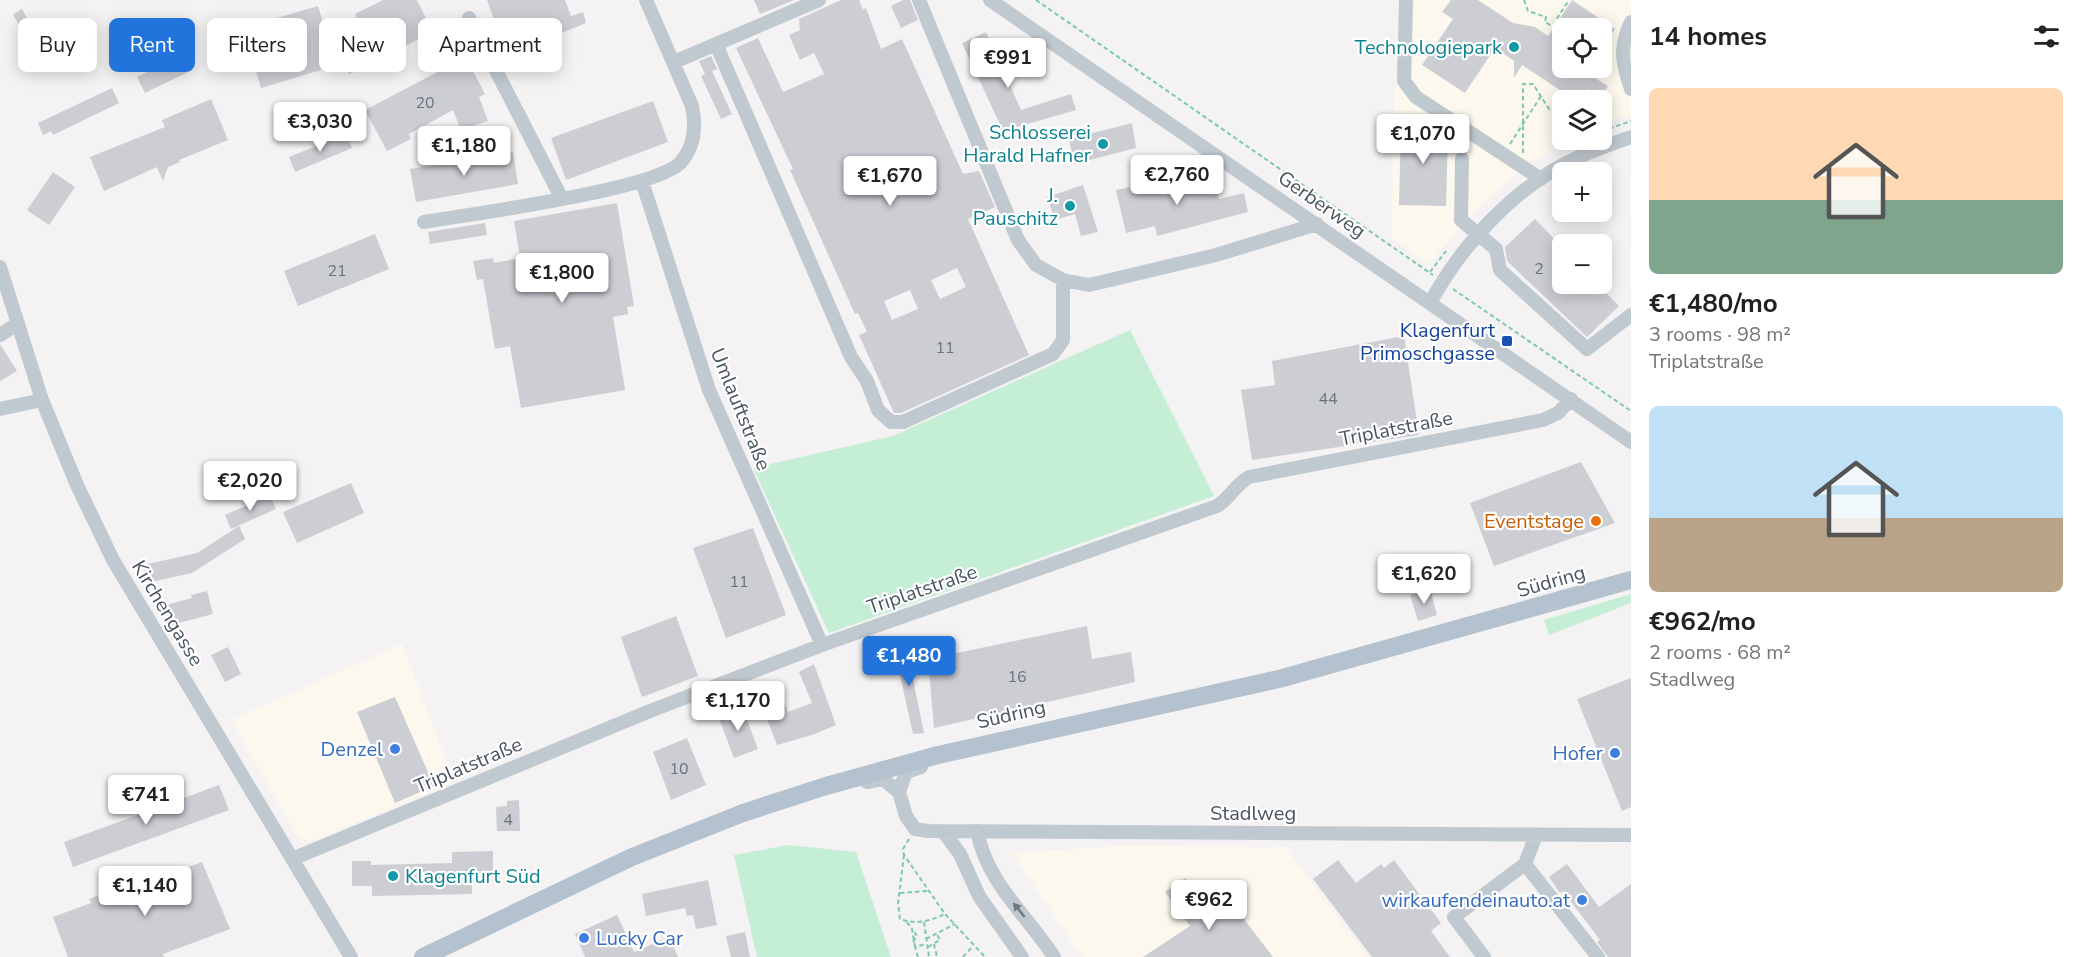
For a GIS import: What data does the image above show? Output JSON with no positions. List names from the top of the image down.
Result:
{
  "streets": {
    "main road": ["Südring"],
    "street": [
      "Gerberweg",
      "Umlauftstraße",
      "Triplatstraße",
      "Kirchengasse",
      "Stadlweg"
    ]
  },
  "crossings": [
    ["Gerberweg", "Triplatstraße"],
    ["Umlauftstraße", "Triplatstraße"],
    ["Triplatstraße", "Kirchengasse"]
  ],
  "places": {
    "other": [
      "Technologiepark",
      "Schlosserei Harald Hafner",
      "J. Pauschitz",
      "Eventstage",
      "Denzel",
      "Hofer",
      "Klagenfurt Süd",
      "wirkaufendeinauto.at",
      "Lucky Car"
    ],
    "transit": ["Klagenfurt Primoschgasse"]
  },
  "house_numbers": [
    "20",
    "2",
    "21",
    "11",
    "44",
    "11",
    "16",
    "10",
    "4"
  ],
  "page": {
    "heading": "14 homes",
    "map_buttons": ["+", "−"],
    "chip": [
      "Buy",
      "Rent",
      "Filters",
      "New",
      "Apartment"
    ],
    "price": [
      "€991",
      "€3,030",
      "€1,070",
      "€1,180",
      "€2,760",
      "€1,670",
      "€1,800",
      "€2,020",
      "€1,620",
      "€1,480",
      "€1,170",
      "€741",
      "€1,140",
      "€962"
    ],
    "list": [
      {
        "name": "€1,480/mo",
        "note": "3 rooms · 98 m² · Triplatstraße"
      },
      {
        "name": "€962/mo",
        "note": "2 rooms · 68 m² · Stadlweg"
      }
    ]
  }
}
